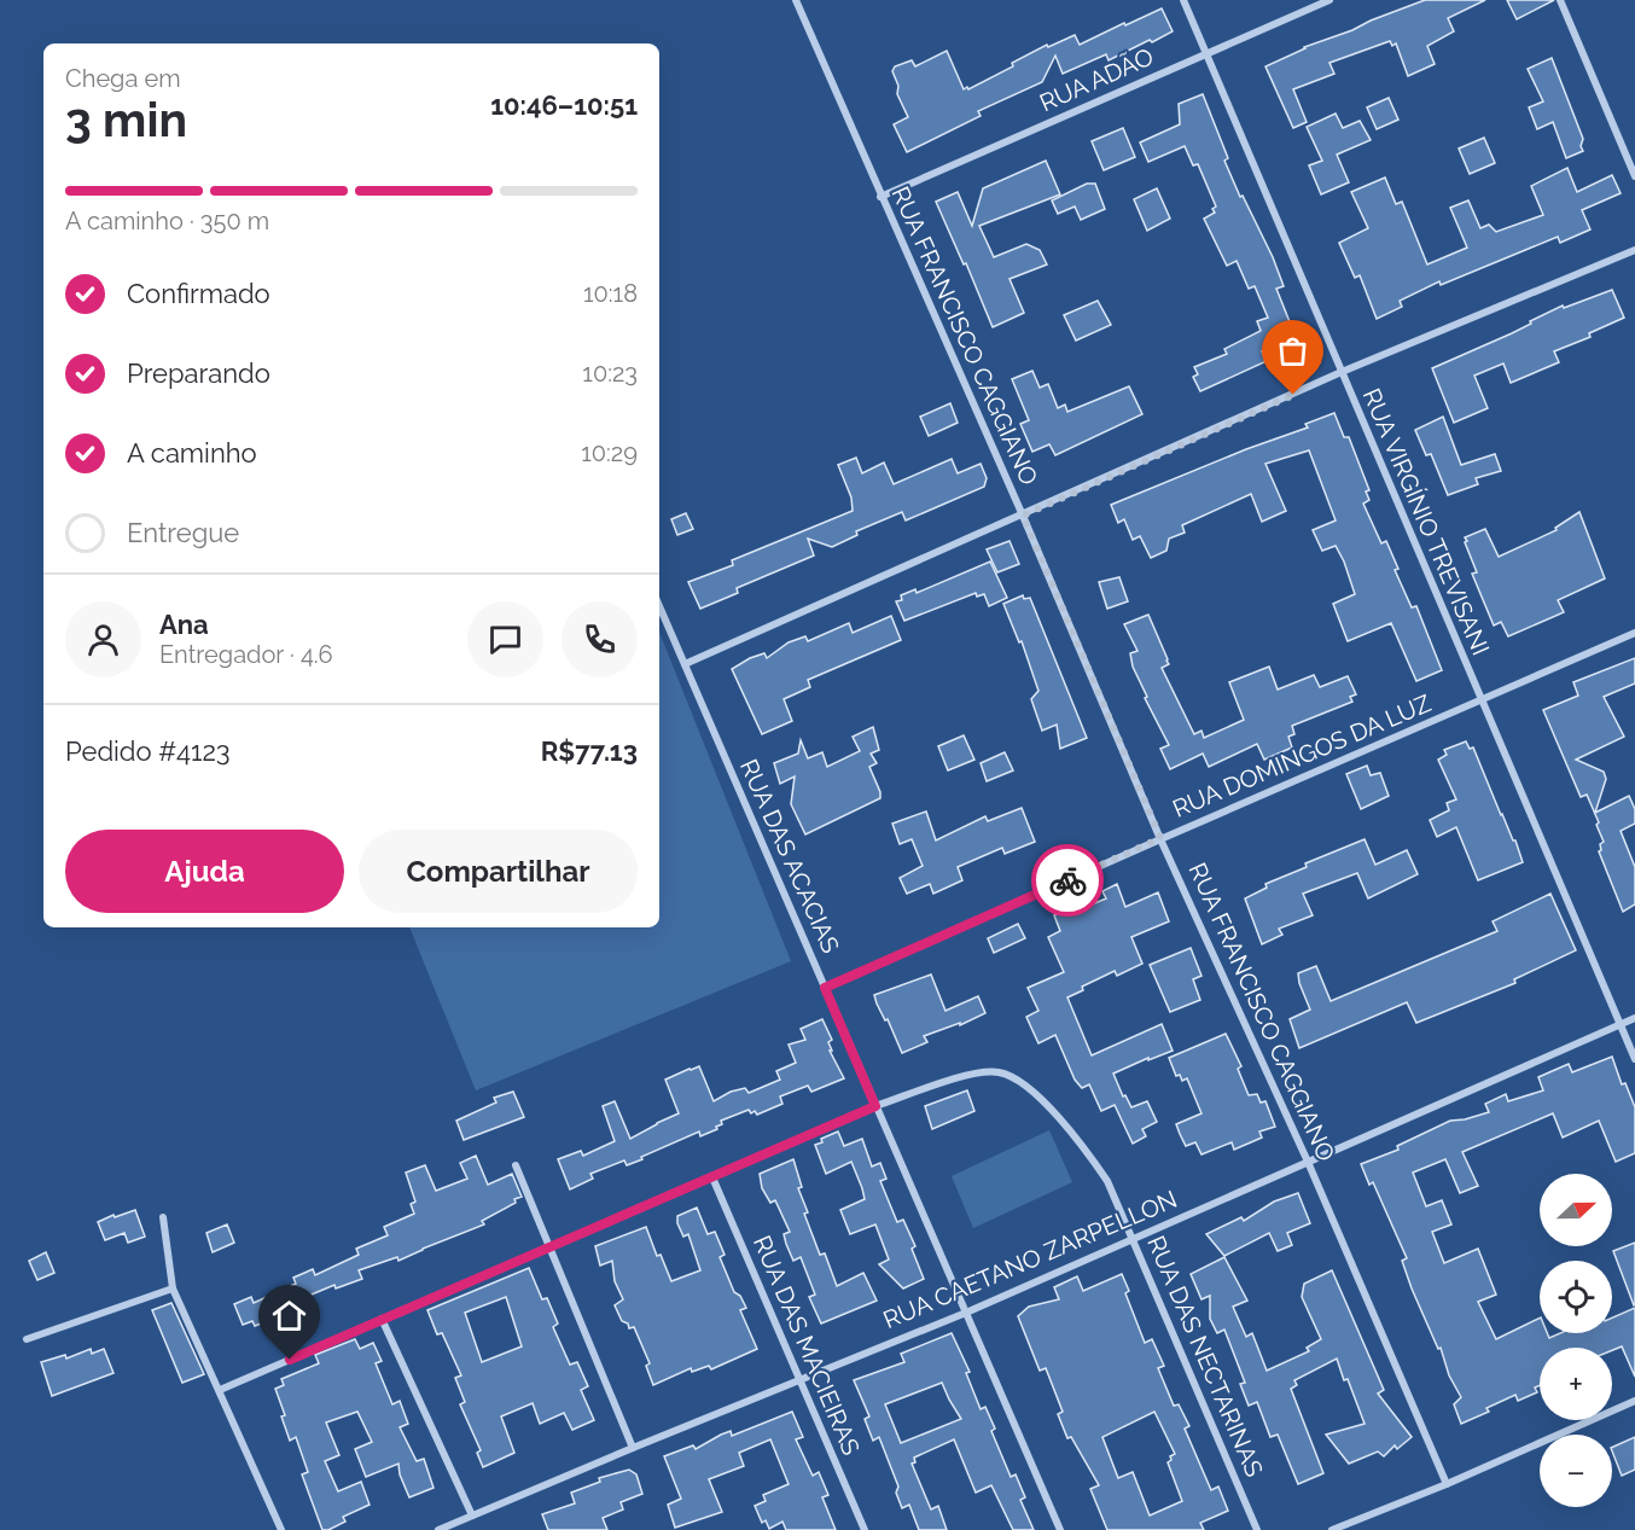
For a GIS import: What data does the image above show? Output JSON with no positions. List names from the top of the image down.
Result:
{
  "streets": {
    "street": [
      "RUA ADÃO",
      "RUA FRANCISCO CAGGIANO",
      "RUA VIRGÍNIO TREVISANI",
      "RUA DOMINGOS DA LUZ",
      "RUA DAS ACACIAS",
      "RUA CAETANO ZARPELLON",
      "RUA DAS MACIEIRAS",
      "RUA DAS NECTARINAS"
    ]
  },
  "crossings": [
    ["RUA ADÃO", "RUA FRANCISCO CAGGIANO"],
    ["RUA ADÃO", "RUA VIRGÍNIO TREVISANI"],
    ["RUA FRANCISCO CAGGIANO", "RUA DOMINGOS DA LUZ"],
    ["RUA FRANCISCO CAGGIANO", "RUA CAETANO ZARPELLON"],
    ["RUA VIRGÍNIO TREVISANI", "RUA DOMINGOS DA LUZ"],
    ["RUA VIRGÍNIO TREVISANI", "RUA CAETANO ZARPELLON"],
    ["RUA DOMINGOS DA LUZ", "RUA DAS ACACIAS"],
    ["RUA DAS ACACIAS", "RUA CAETANO ZARPELLON"],
    ["RUA DAS ACACIAS", "RUA DAS NECTARINAS"],
    ["RUA CAETANO ZARPELLON", "RUA DAS MACIEIRAS"],
    ["RUA CAETANO ZARPELLON", "RUA DAS NECTARINAS"],
    ["RUA DAS MACIEIRAS", "RUA DAS NECTARINAS"]
  ],
  "north": "right",
  "page": {
    "heading": ["3 min", "Chega em", "10:46–10:51"],
    "panel": [
      "Ana",
      "Entregador · 4.6",
      "Pedido #4123",
      "R$77.13"
    ],
    "bar": "A caminho · 350 m",
    "list": [
      ["Confirmado", "10:18"],
      ["Preparando", "10:23"],
      ["A caminho", "10:29"],
      "Entregue"
    ],
    "buttons": ["Ajuda", "Compartilhar"],
    "map_buttons": ["+", "−"]
  }
}
